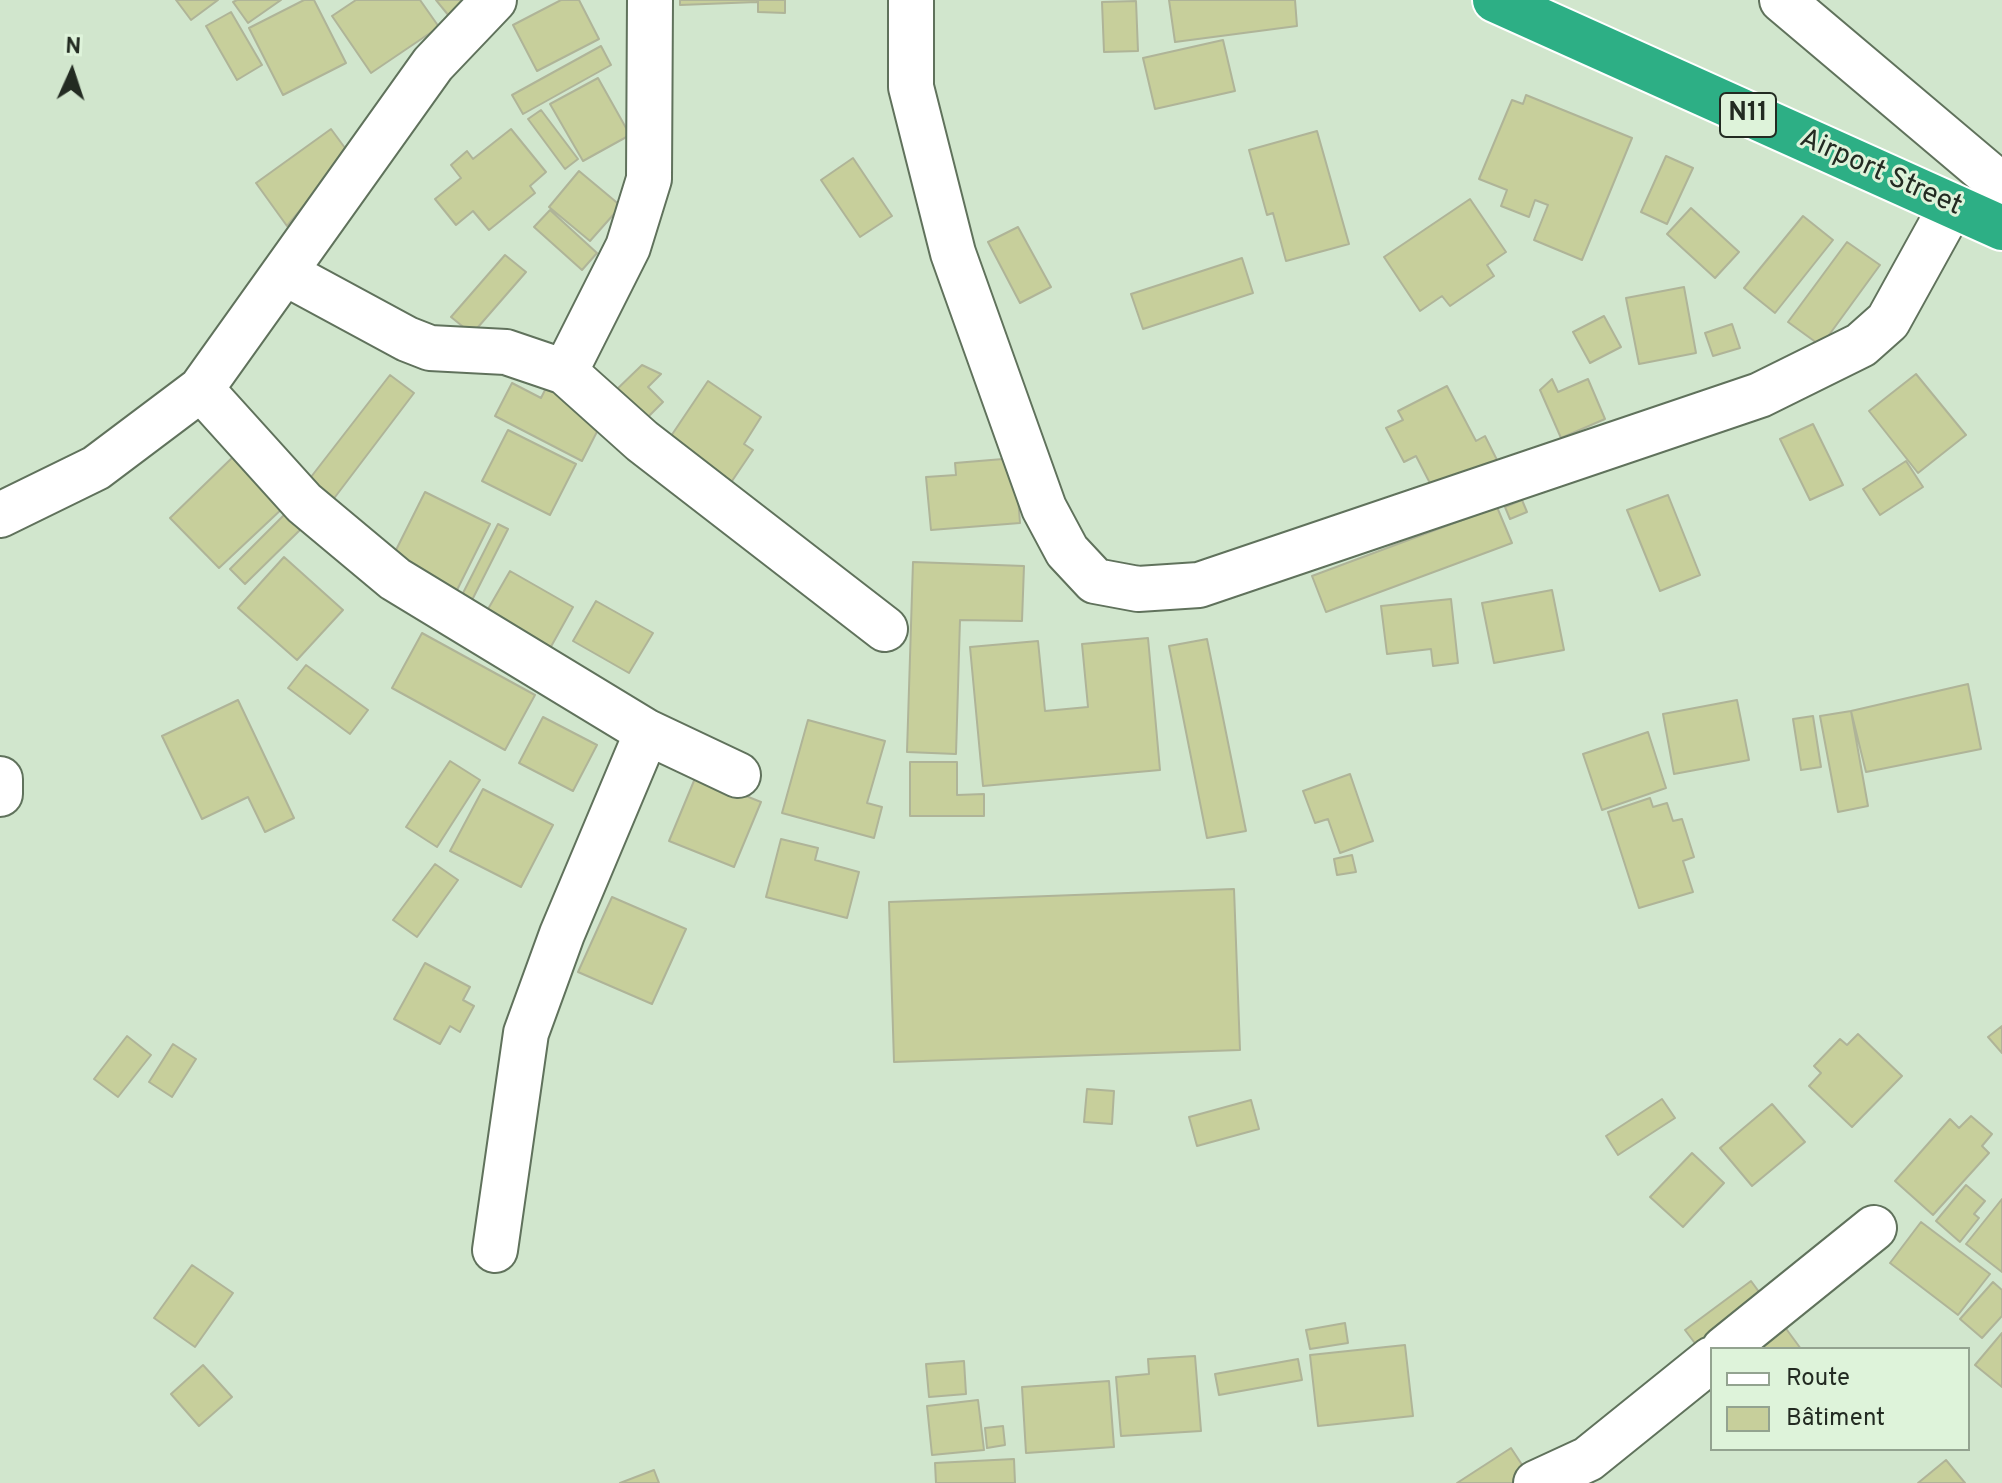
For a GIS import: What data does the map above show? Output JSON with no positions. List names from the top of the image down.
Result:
{
  "streets": {
    "highway": ["N11", "Airport Street"]
  },
  "legend": ["Route", "Bâtiment"],
  "north": "top"
}
